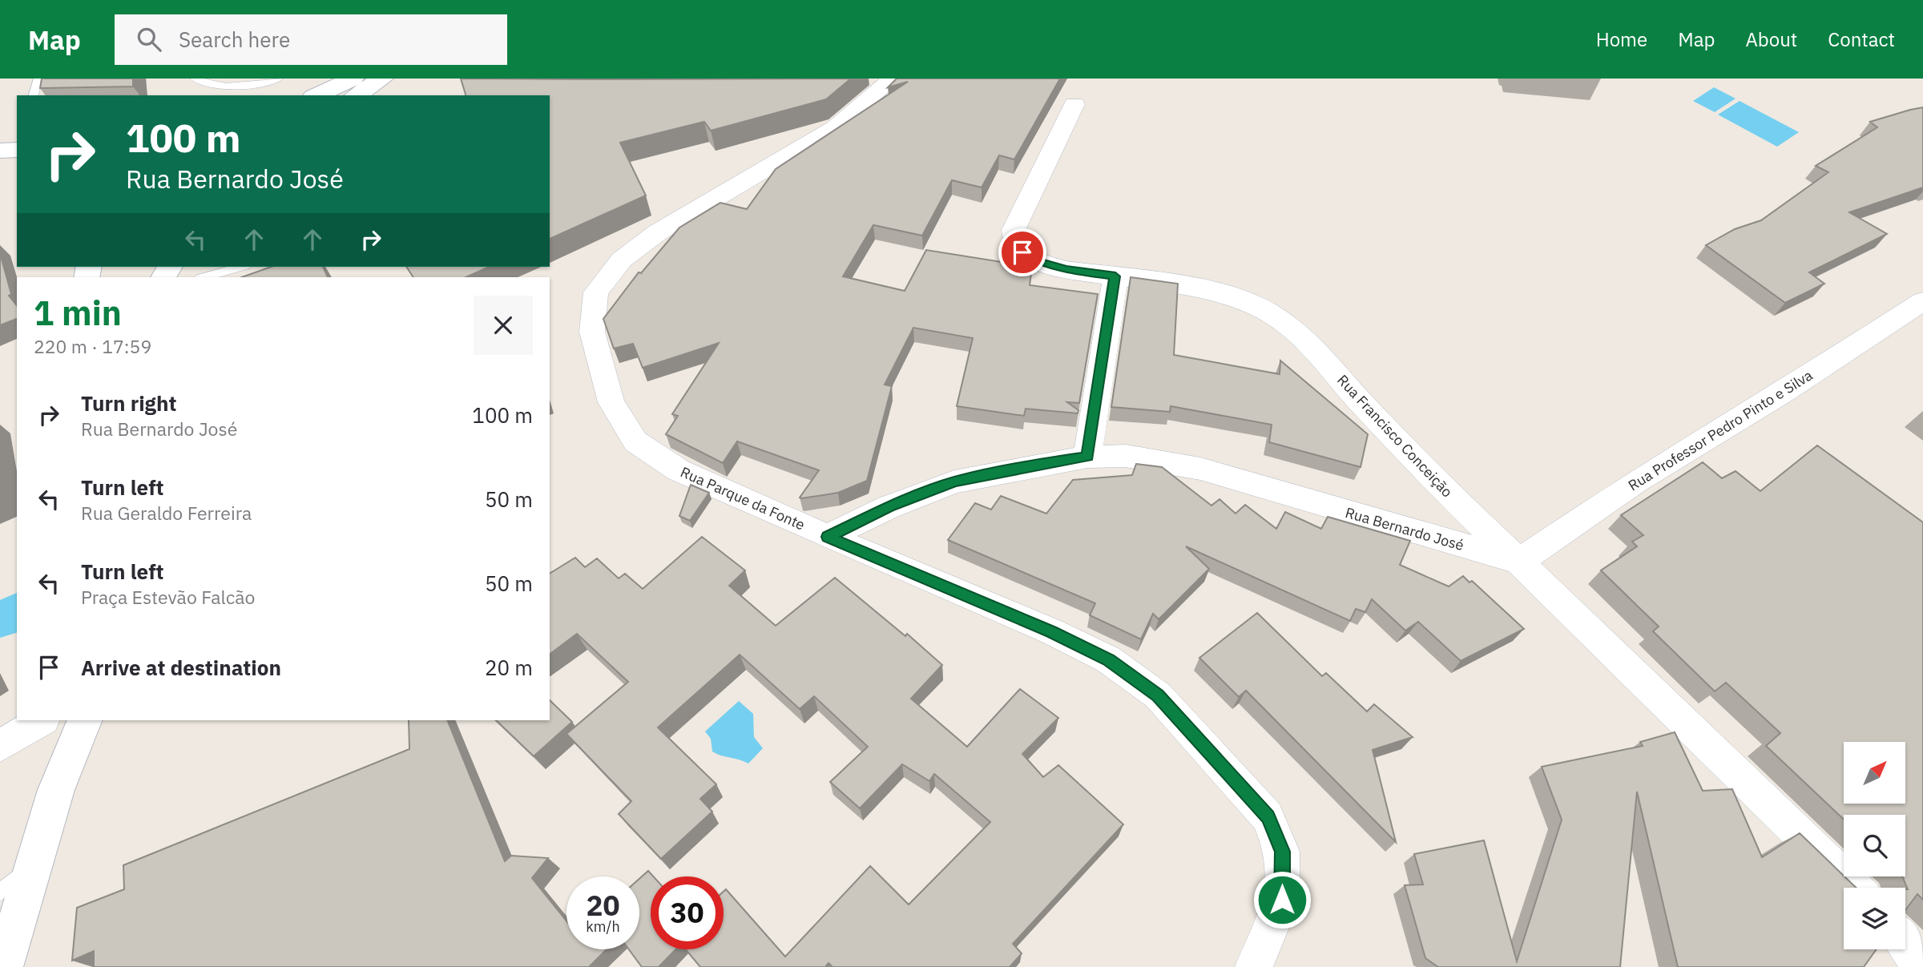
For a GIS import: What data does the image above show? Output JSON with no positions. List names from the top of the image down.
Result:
{
  "streets": {
    "street": [
      "Rua Professor Pedro Pinto e Silva",
      "Rua Francisco Conceição",
      "Rua Parque da Fonte",
      "Rua Bernardo José"
    ]
  },
  "crossings": [
    ["Rua Professor Pedro Pinto e Silva", "Rua Francisco Conceição"],
    ["Rua Professor Pedro Pinto e Silva", "Rua Bernardo José"],
    ["Rua Francisco Conceição", "Rua Bernardo José"],
    ["Rua Parque da Fonte", "Rua Bernardo José"]
  ],
  "north": "top right",
  "page": {
    "header": "Map",
    "search": "Search here",
    "nav": [
      "Home",
      "Map",
      "About",
      "Contact"
    ],
    "turn": ["100 m", "Rua Bernardo José"],
    "heading": ["1 min", "220 m · 17:59"],
    "list": [
      {
        "name": "Turn right",
        "note": "Rua Bernardo José",
        "value": "100 m"
      },
      {
        "name": "Turn left",
        "note": "Rua Geraldo Ferreira",
        "value": "50 m"
      },
      {
        "name": "Turn left",
        "note": "Praça Estevão Falcão",
        "value": "50 m"
      },
      {
        "name": "Arrive at destination",
        "value": "20 m"
      }
    ],
    "speed": "20 km/h",
    "limit": "30"
  }
}
